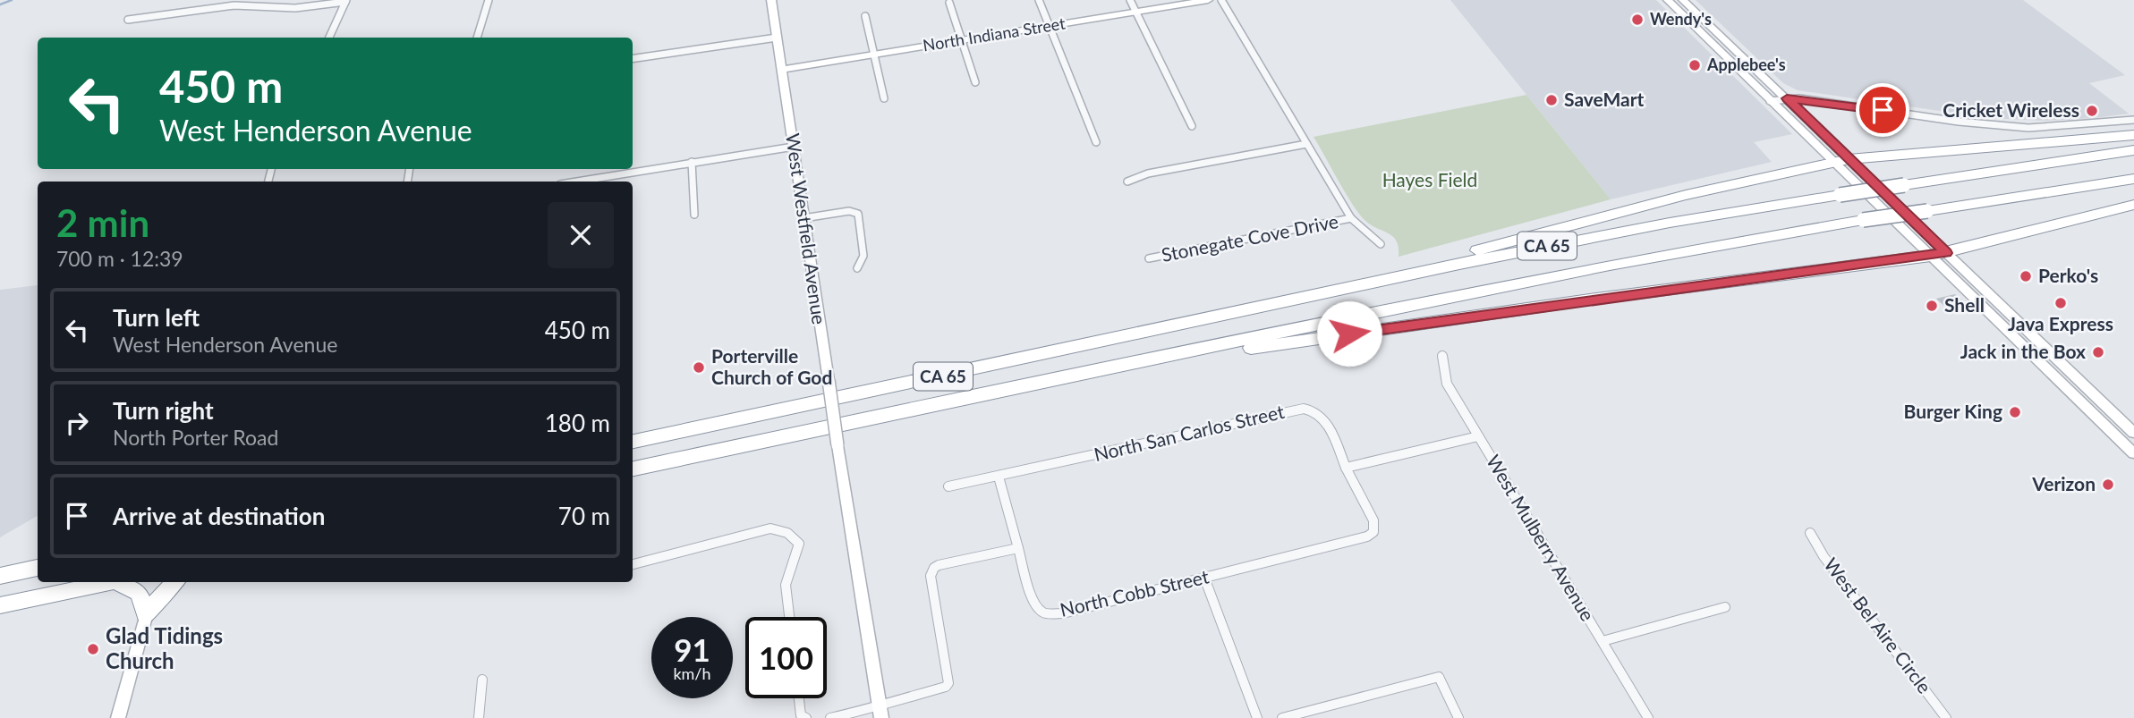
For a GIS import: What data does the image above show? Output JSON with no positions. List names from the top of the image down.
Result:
{
  "streets": {
    "highway": ["CA 65"],
    "main road": ["North Indiana Street", "West Westfield Avenue"],
    "street": [
      "Stonegate Cove Drive",
      "North San Carlos Street",
      "West Mulberry Avenue",
      "North Cobb Street",
      "West Bel Aire Circle"
    ]
  },
  "crossings": [
    ["North Indiana Street", "West Westfield Avenue"],
    ["North San Carlos Street", "North Cobb Street"]
  ],
  "parks": ["Hayes Field"],
  "places": [
    "Wendy's",
    "Applebee's",
    "SaveMart",
    "Cricket Wireless",
    "Perko's",
    "Java Express",
    "Shell",
    "Jack in the Box",
    "Porterville Church of God",
    "Burger King",
    "Verizon",
    "Glad Tidings Church"
  ],
  "page": {
    "turn": ["450 m", "West Henderson Avenue"],
    "heading": ["2 min", "700 m · 12:39"],
    "list": [
      {
        "name": "Turn left",
        "note": "West Henderson Avenue",
        "value": "450 m"
      },
      {
        "name": "Turn right",
        "note": "North Porter Road",
        "value": "180 m"
      },
      {
        "name": "Arrive at destination",
        "value": "70 m"
      }
    ],
    "speed": "91 km/h",
    "limit": "100"
  }
}
